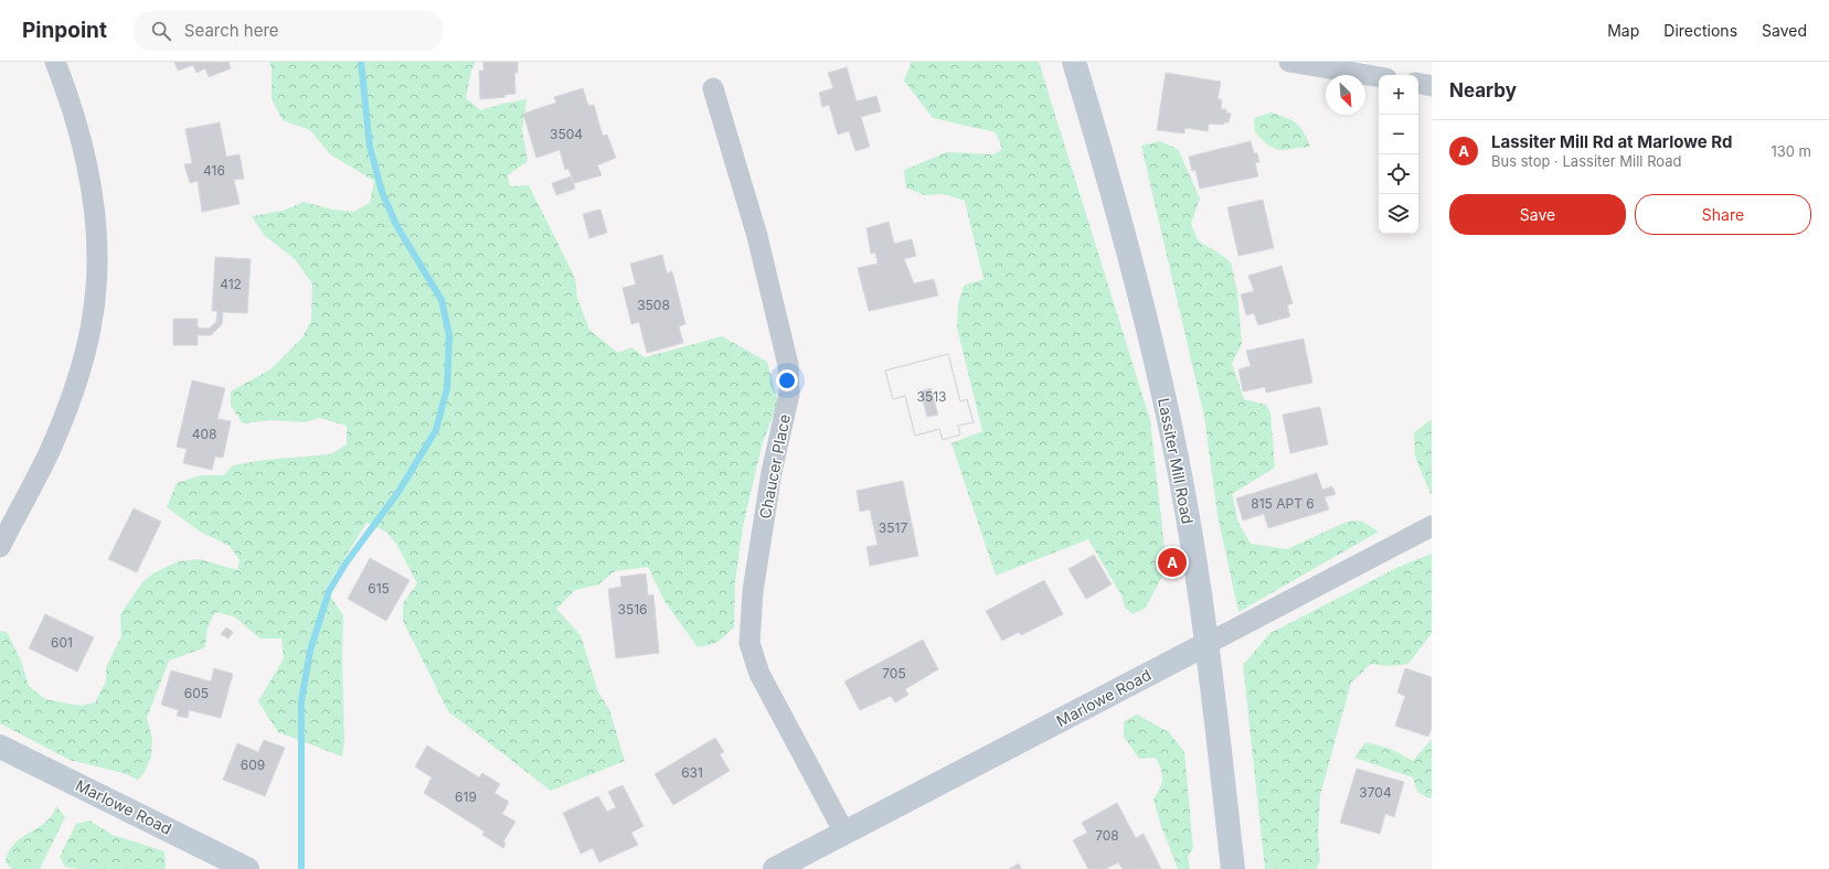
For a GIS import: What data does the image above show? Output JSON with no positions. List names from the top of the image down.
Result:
{
  "streets": {
    "main road": ["Lassiter Mill Road", "Marlowe Road"],
    "street": ["Chaucer Place"]
  },
  "crossings": [
    ["Lassiter Mill Road", "Marlowe Road"],
    ["Chaucer Place", "Marlowe Road"]
  ],
  "house_numbers": [
    "3504",
    "416",
    "412",
    "3508",
    "3513",
    "408",
    "815 APT 6",
    "3517",
    "615",
    "3516",
    "601",
    "705",
    "605",
    "609",
    "631",
    "3704",
    "619",
    "708"
  ],
  "north": "bottom right",
  "page": {
    "header": "Pinpoint",
    "search": "Search here",
    "nav": ["Map", "Directions", "Saved"],
    "heading": "Nearby",
    "map_buttons": ["+", "−"],
    "list": [
      {
        "mark": "A",
        "name": "Lassiter Mill Rd at Marlowe Rd",
        "note": "Bus stop · Lassiter Mill Road",
        "value": "130 m"
      }
    ],
    "buttons": ["Save", "Share"],
    "pins": "A"
  }
}
